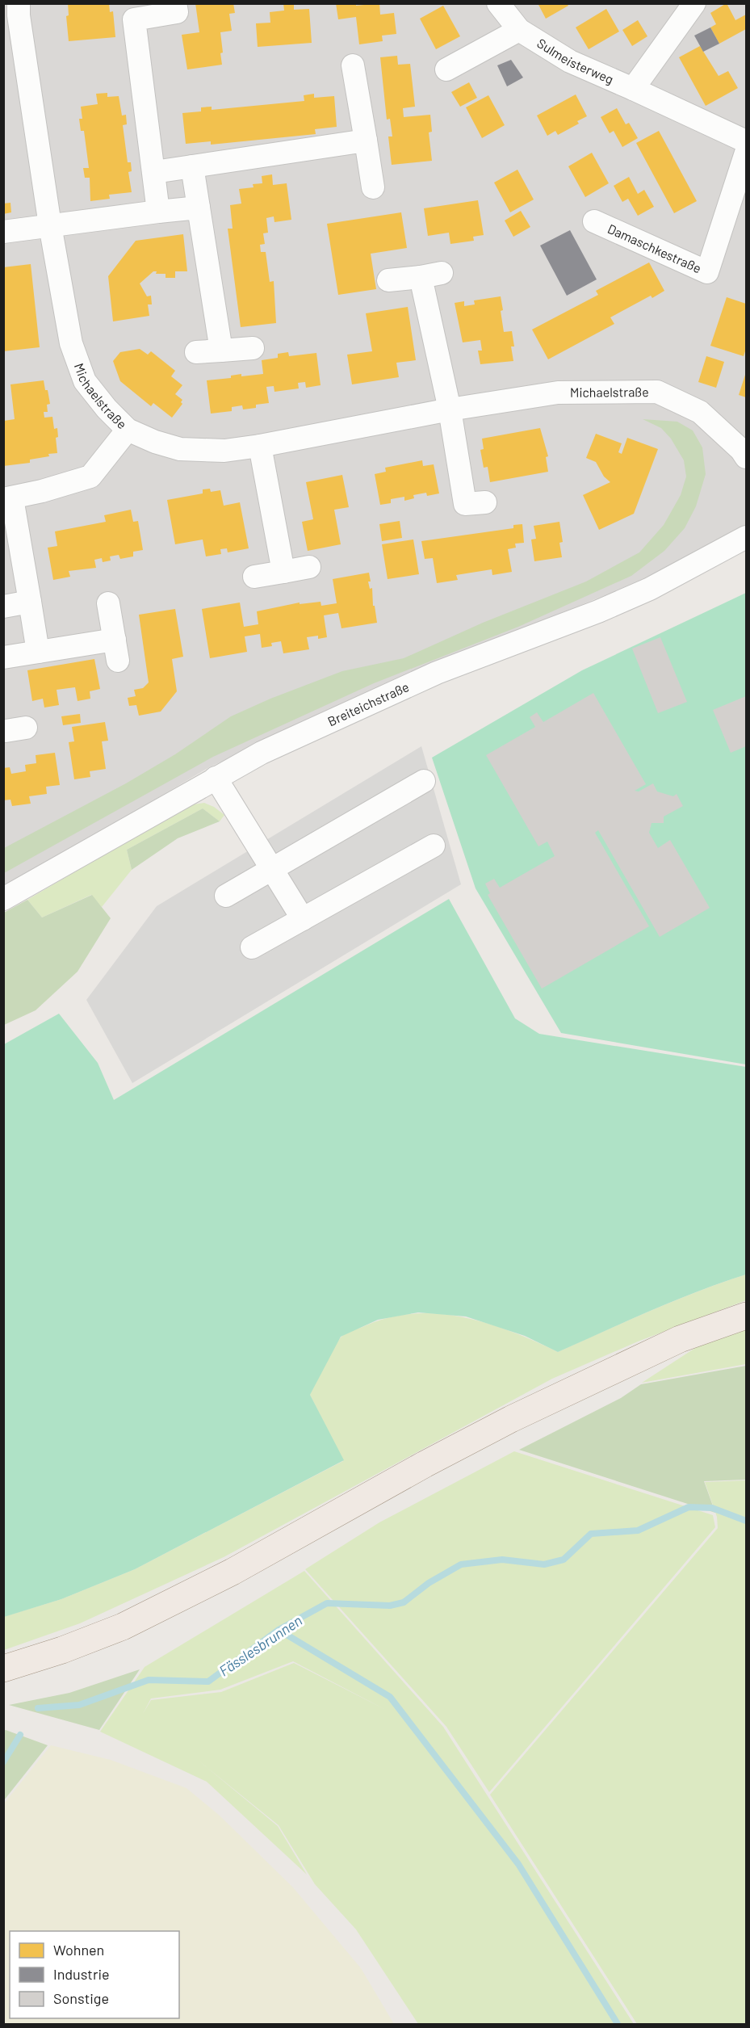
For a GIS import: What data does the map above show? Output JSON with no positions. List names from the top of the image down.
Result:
{
  "streets": {
    "street": [
      "Sulmeisterweg",
      "Damaschkestraße",
      "Michaelstraße",
      "Breiteichstraße"
    ]
  },
  "water": ["Fässlesbrunnen"],
  "legend": ["Wohnen", "Industrie", "Sonstige"]
}
